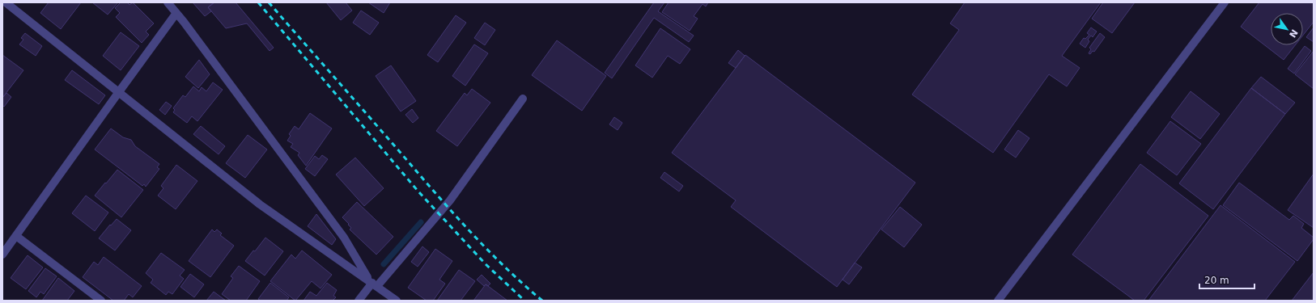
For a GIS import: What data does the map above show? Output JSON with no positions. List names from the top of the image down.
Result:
{
  "scale_bar": "20 m",
  "north": "bottom right"
}
